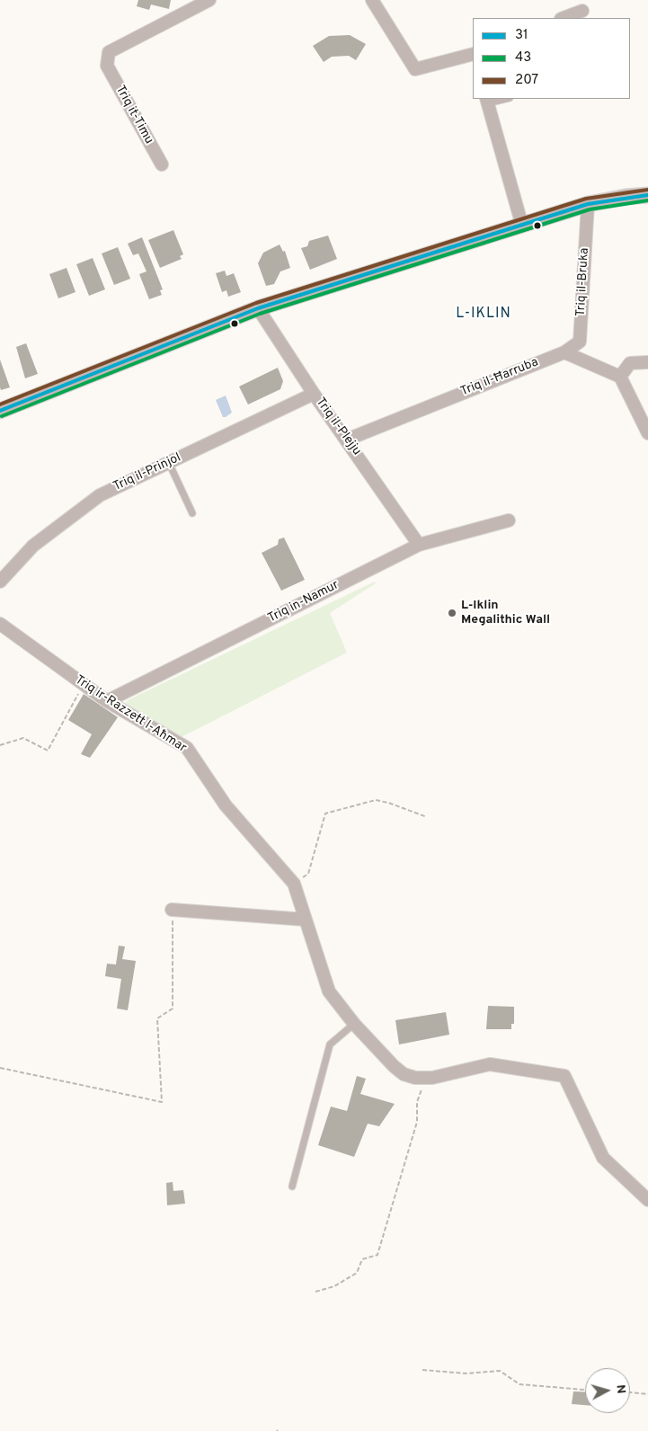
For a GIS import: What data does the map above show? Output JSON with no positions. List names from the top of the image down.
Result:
{
  "streets": {
    "street": [
      "Triq it-Timu",
      "Triq il-Bruka",
      "Triq il-Ħarruba",
      "Triq il-Plejju",
      "Triq il-Prinjol",
      "Triq in-Namur",
      "Triq ir-Razzett l-Aħmar"
    ]
  },
  "crossings": [
    ["Triq il-Bruka", "Triq il-Ħarruba"],
    ["Triq il-Ħarruba", "Triq il-Plejju"],
    ["Triq il-Plejju", "Triq il-Prinjol"],
    ["Triq il-Plejju", "Triq in-Namur"],
    ["Triq in-Namur", "Triq ir-Razzett l-Aħmar"]
  ],
  "districts": ["L-IKLIN"],
  "places": ["L-Iklin Megalithic Wall"],
  "lines": ["transit line 207", "transit line 31", "transit line 43"],
  "legend": ["31", "43", "207"],
  "north": "right"
}
